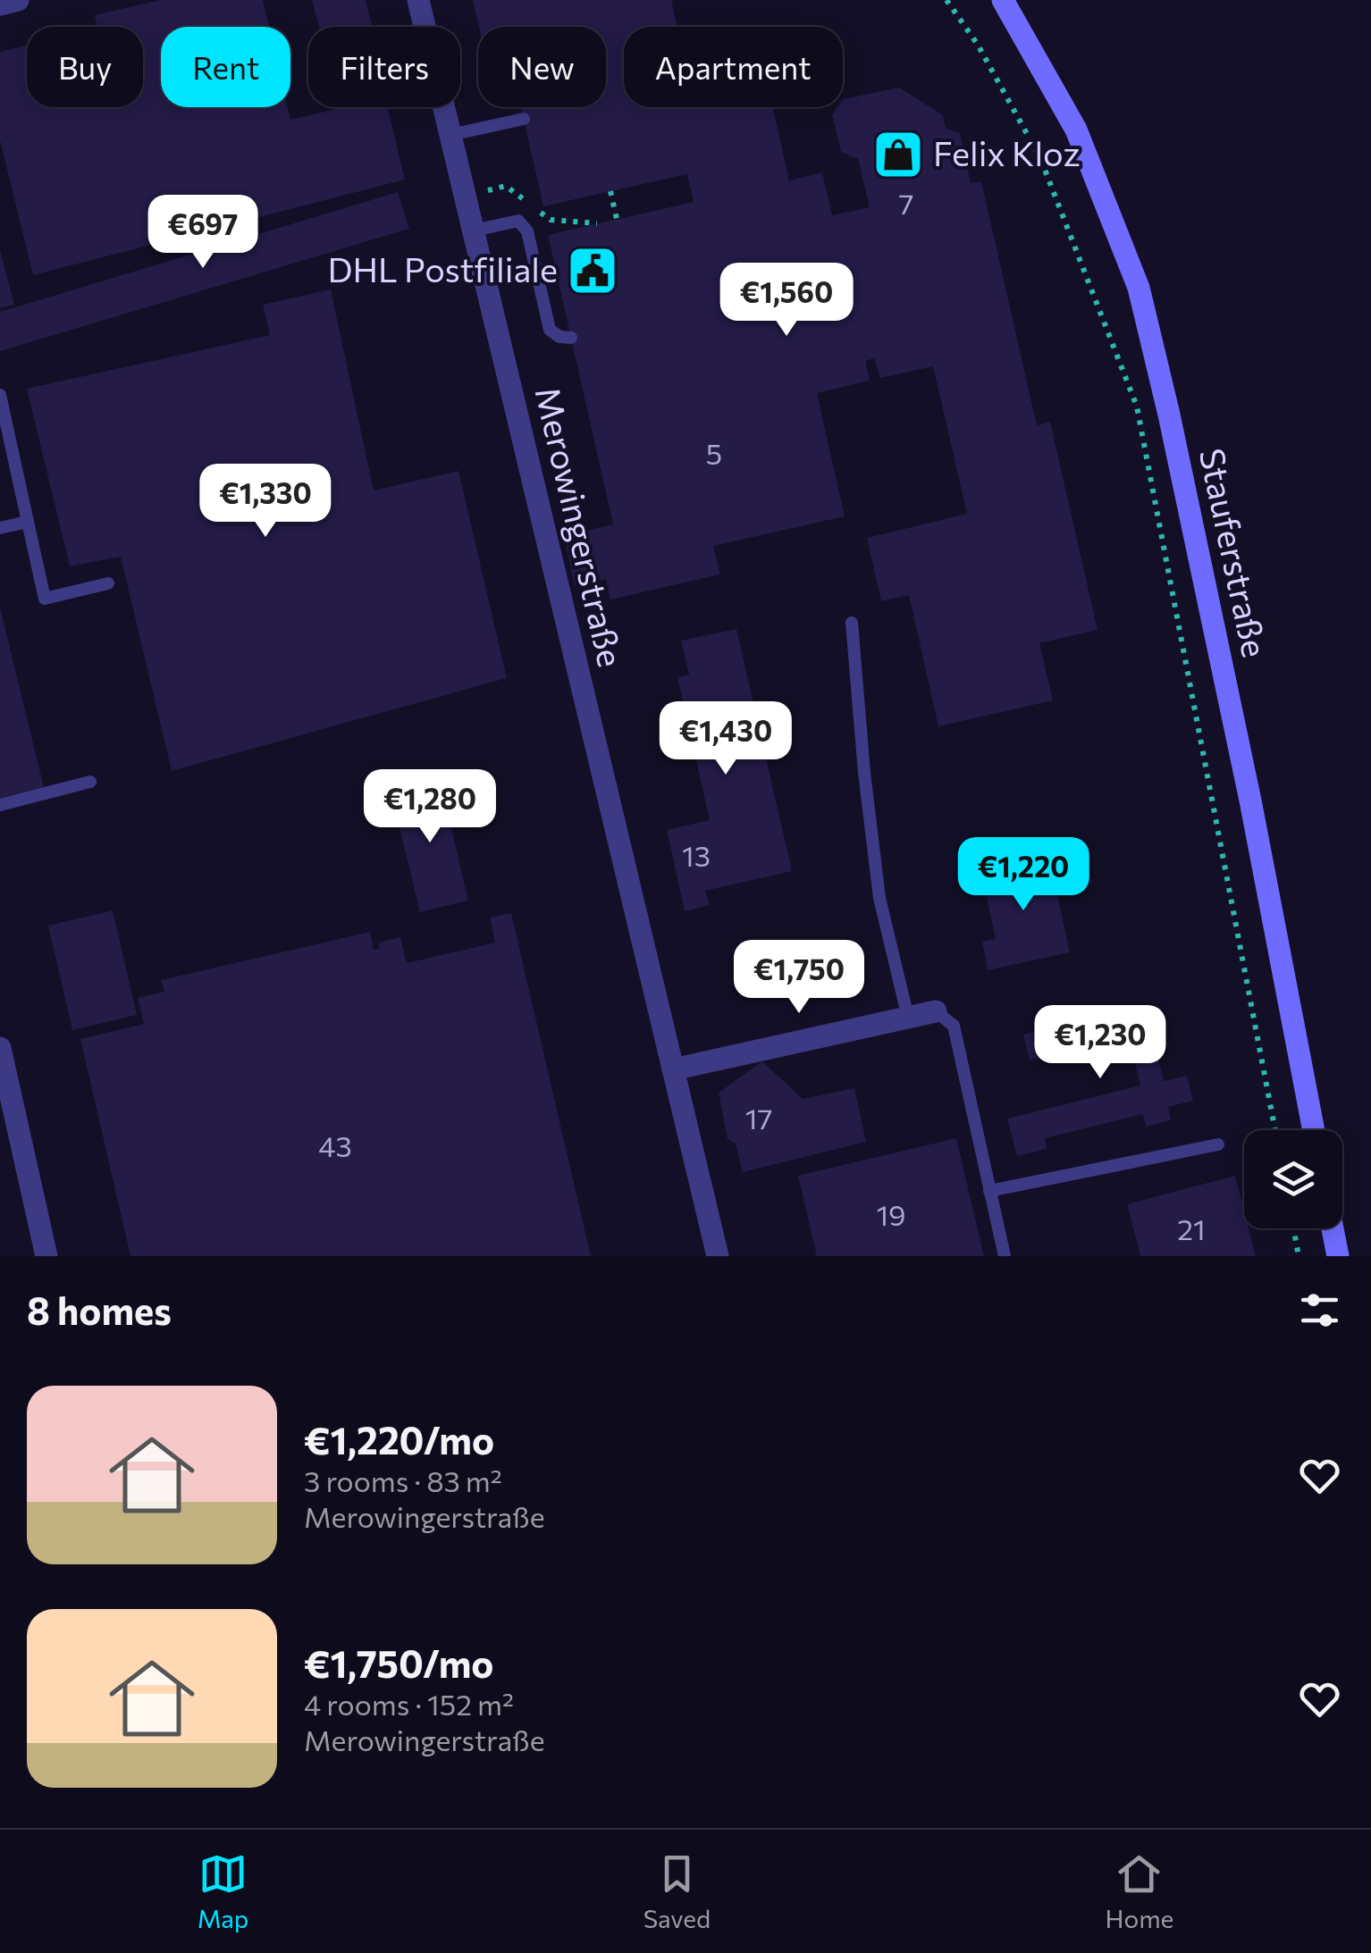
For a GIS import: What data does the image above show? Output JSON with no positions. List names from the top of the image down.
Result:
{
  "streets": {
    "main road": ["Stauferstraße"],
    "street": ["Merowingerstraße"]
  },
  "places": {
    "shop": ["Felix Kloz"],
    "public building": ["DHL Postfiliale"]
  },
  "house_numbers": [
    "7",
    "5",
    "13",
    "17",
    "43",
    "19",
    "21"
  ],
  "page": {
    "chip": [
      "Buy",
      "Rent",
      "Filters",
      "New",
      "Apartment"
    ],
    "price": [
      "€697",
      "€1,560",
      "€1,330",
      "€1,430",
      "€1,280",
      "€1,220",
      "€1,750",
      "€1,230"
    ],
    "heading": "8 homes",
    "list": [
      {
        "name": "€1,220/mo",
        "note": "3 rooms · 83 m² · Merowingerstraße"
      },
      {
        "name": "€1,750/mo",
        "note": "4 rooms · 152 m² · Merowingerstraße"
      }
    ],
    "tabs": ["Map", "Saved", "Home"]
  }
}
